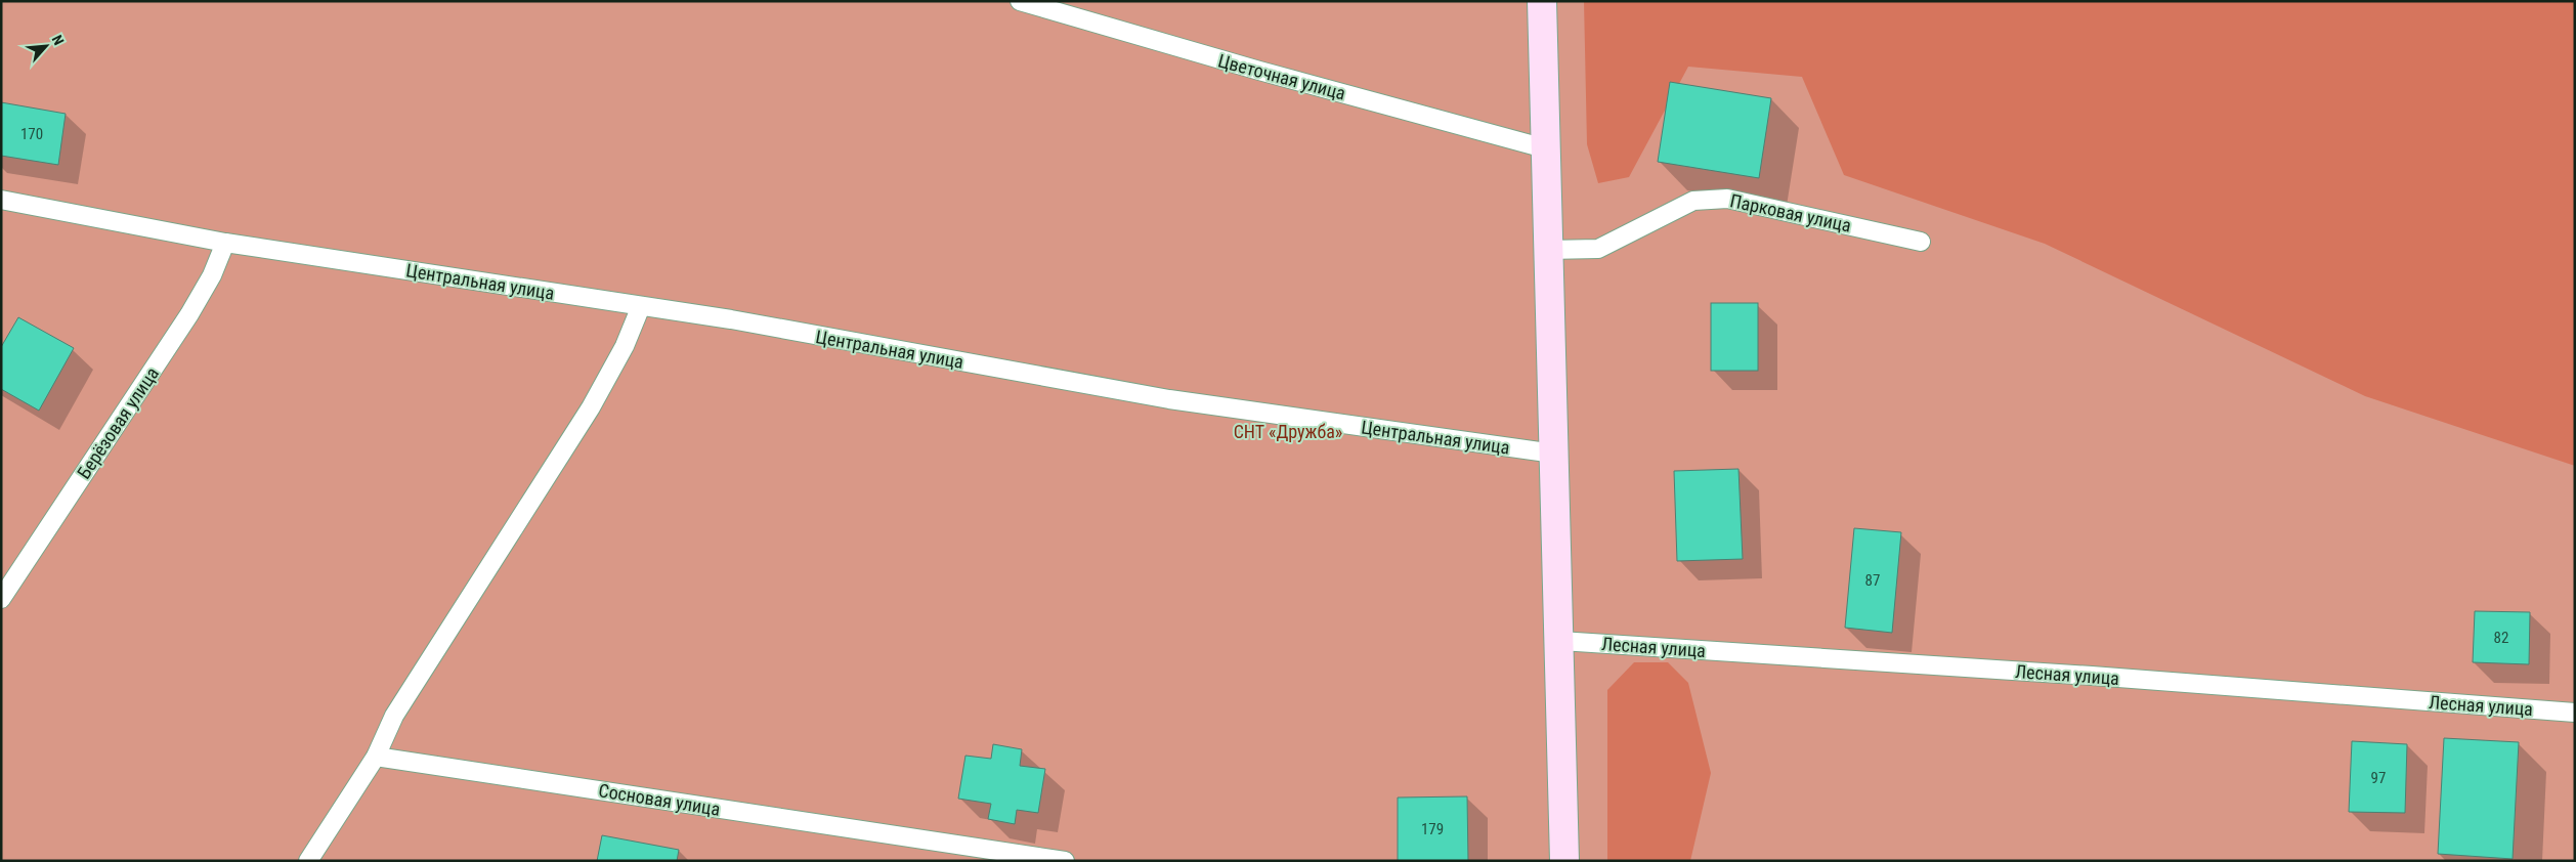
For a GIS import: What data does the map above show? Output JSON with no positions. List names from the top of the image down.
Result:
{
  "streets": {
    "lane": [
      "Цветочная улица",
      "Парковая улица",
      "Центральная улица",
      "Берёзовая улица",
      "Лесная улица",
      "Сосновая улица"
    ]
  },
  "crossings": [
    ["Центральная улица", "Берёзовая улица"]
  ],
  "parks": ["СНТ «Дружба»"],
  "house_numbers": [
    "170",
    "87",
    "82",
    "97",
    "179"
  ],
  "north": "top right"
}
